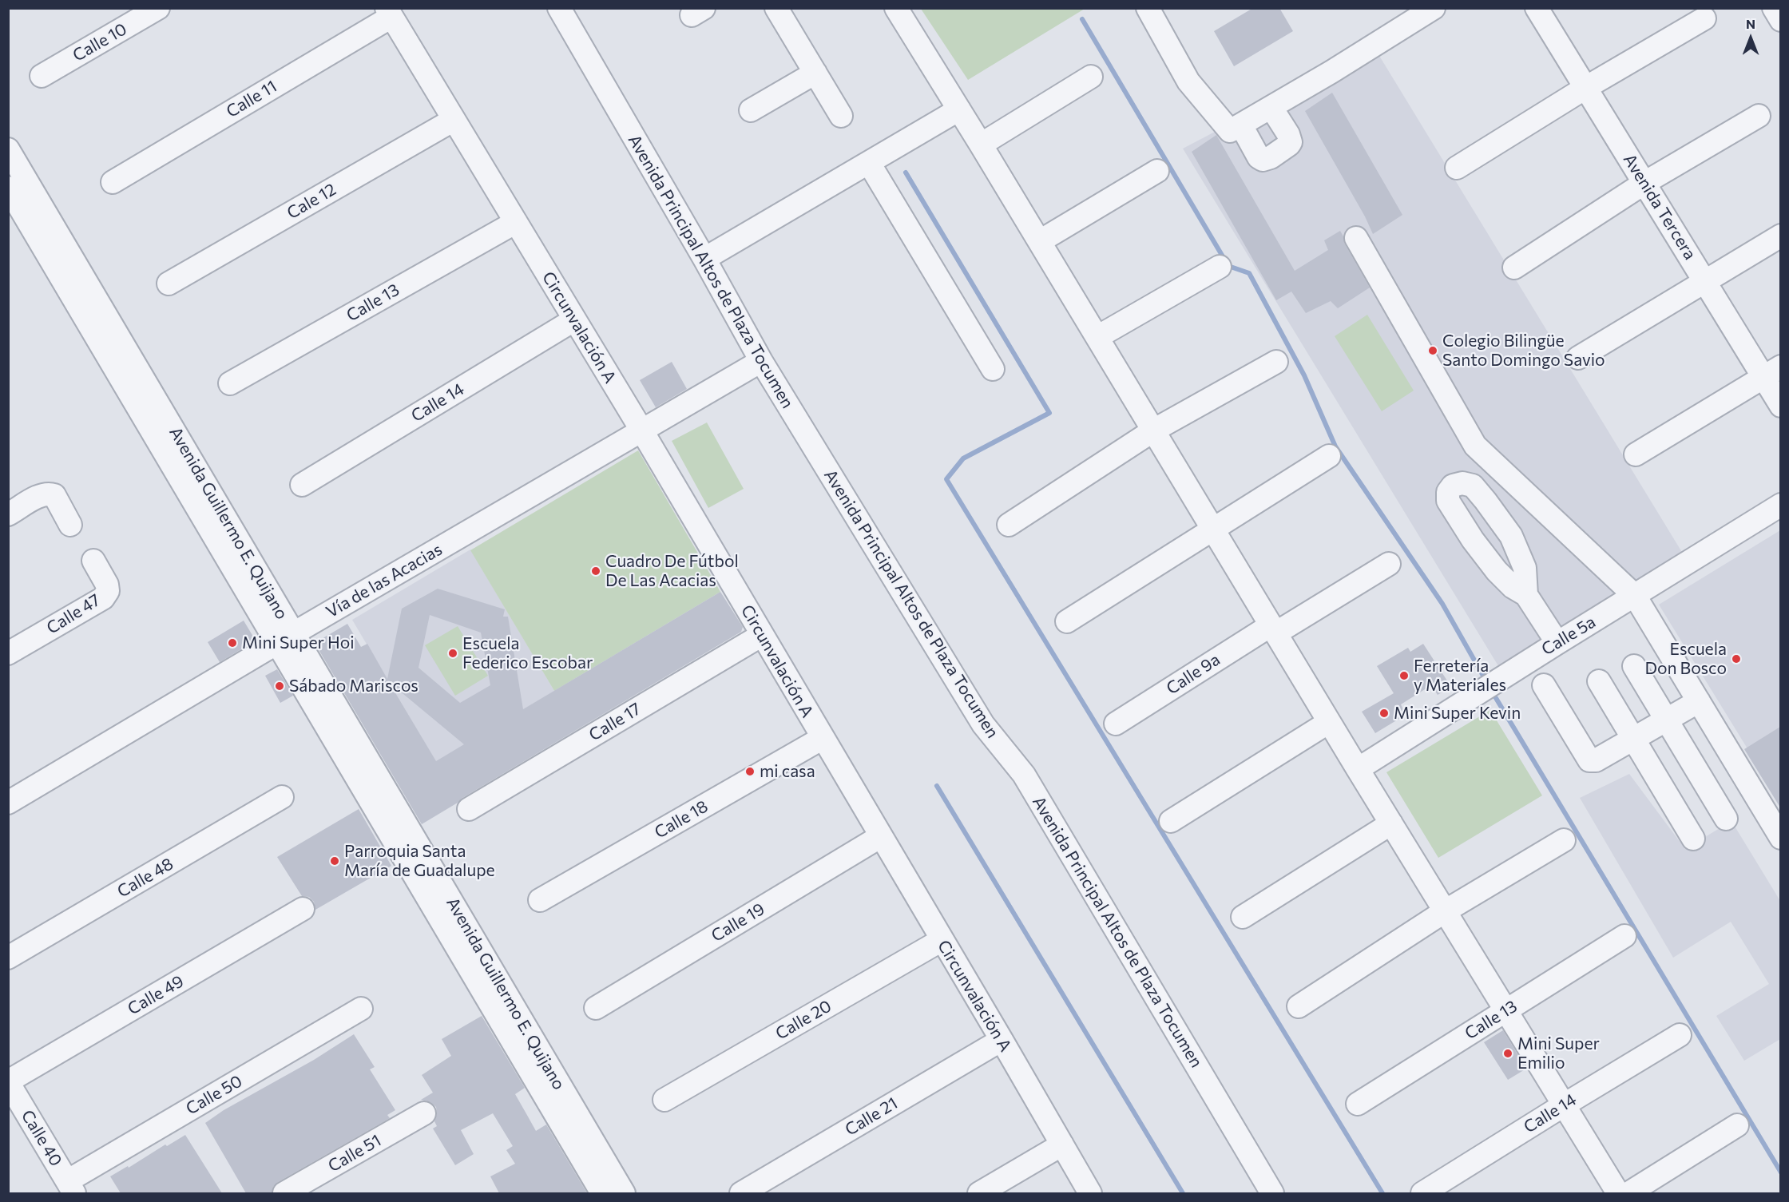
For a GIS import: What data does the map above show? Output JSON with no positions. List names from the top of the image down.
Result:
{
  "streets": {
    "street": [
      "Calle 10",
      "Calle 11",
      "Cale 12",
      "Avenida Tercera",
      "Avenida Principal Altos de Plaza Tocumen",
      "Calle 13",
      "Circunvalación A",
      "Calle 14",
      "Avenida Guillermo E. Quijano",
      "Vía de las Acacias",
      "Calle 47",
      "Calle 5a",
      "Calle 9a",
      "Calle 17",
      "Calle 18",
      "Calle 48",
      "Calle 19",
      "Calle 49",
      "Calle 20",
      "Calle 50",
      "Calle 21",
      "Calle 40",
      "Calle 51"
    ]
  },
  "crossings": [
    ["Calle 11", "Circunvalación A"],
    ["Cale 12", "Circunvalación A"],
    ["Avenida Principal Altos de Plaza Tocumen", "Vía de las Acacias"],
    ["Calle 13", "Circunvalación A"],
    ["Circunvalación A", "Calle 14"],
    ["Circunvalación A", "Vía de las Acacias"],
    ["Circunvalación A", "Calle 17"],
    ["Circunvalación A", "Calle 18"],
    ["Circunvalación A", "Calle 19"],
    ["Circunvalación A", "Calle 20"],
    ["Circunvalación A", "Calle 21"],
    ["Avenida Guillermo E. Quijano", "Vía de las Acacias"],
    ["Calle 49", "Calle 40"],
    ["Calle 50", "Calle 40"]
  ],
  "places": [
    "Colegio Bilingüe Santo Domingo Savio",
    "Cuadro De Fútbol De Las Acacias",
    "Mini Super Hoi",
    "Escuela Federico Escobar",
    "Escuela Don Bosco",
    "Ferretería y Materiales",
    "Sábado Mariscos",
    "Mini Super Kevin",
    "mi casa",
    "Parroquia Santa María de Guadalupe",
    "Mini Super Emilio"
  ],
  "north": "top"
}
